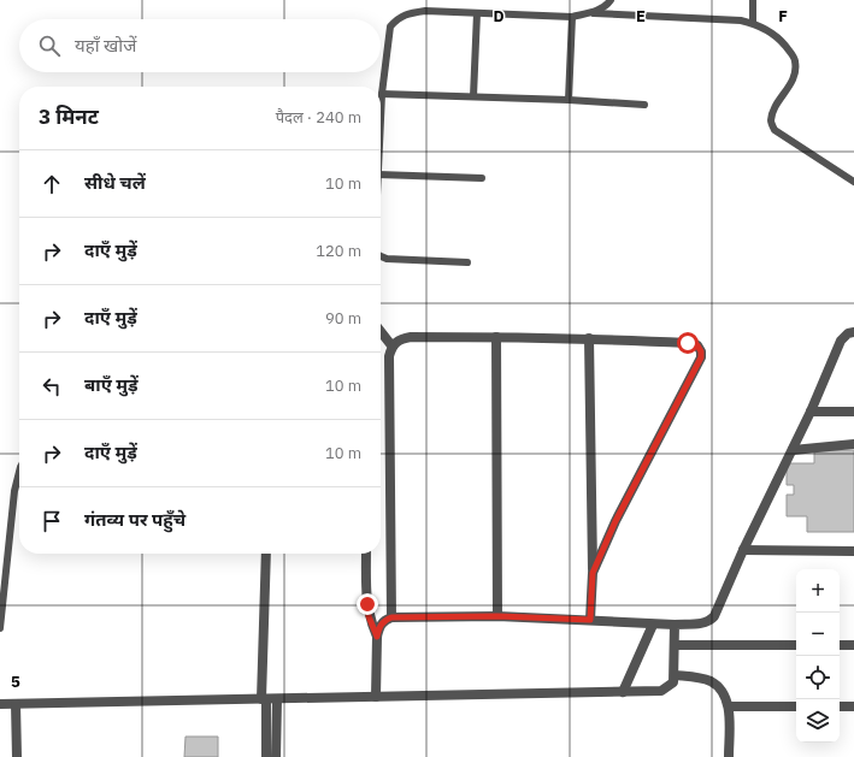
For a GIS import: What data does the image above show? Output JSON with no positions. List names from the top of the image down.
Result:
{
  "page": {
    "search": "यहाँ खोजें",
    "heading": ["3 मिनट", "पैदल · 240 m"],
    "list": [
      ["सीधे चलें", "10 m"],
      ["दाएँ मुड़ें", "120 m"],
      ["दाएँ मुड़ें", "90 m"],
      ["बाएँ मुड़ें", "10 m"],
      ["दाएँ मुड़ें", "10 m"],
      "गंतव्य पर पहुँचे"
    ],
    "map_buttons": ["+", "−"]
  },
  "grid": {
    "columns": ["D", "E", "F"],
    "rows": ["5"]
  }
}
